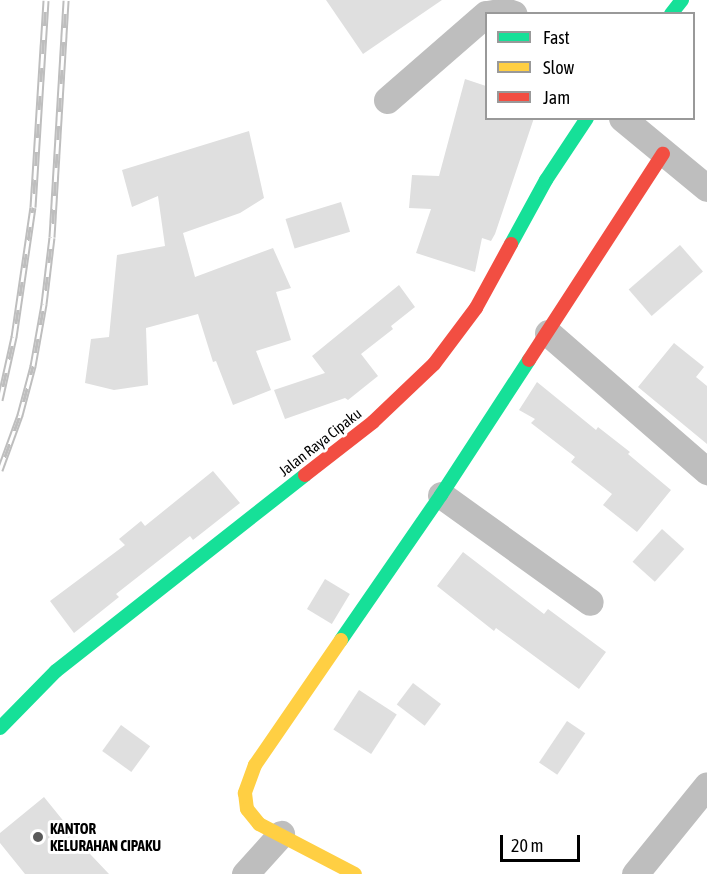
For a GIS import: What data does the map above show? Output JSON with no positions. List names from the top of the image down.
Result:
{
  "streets": {
    "street": ["Jalan Raya Cipaku"]
  },
  "places": ["KANTOR KELURAHAN CIPAKU"],
  "legend": ["Fast", "Slow", "Jam"],
  "scale_bar": "20 m"
}
